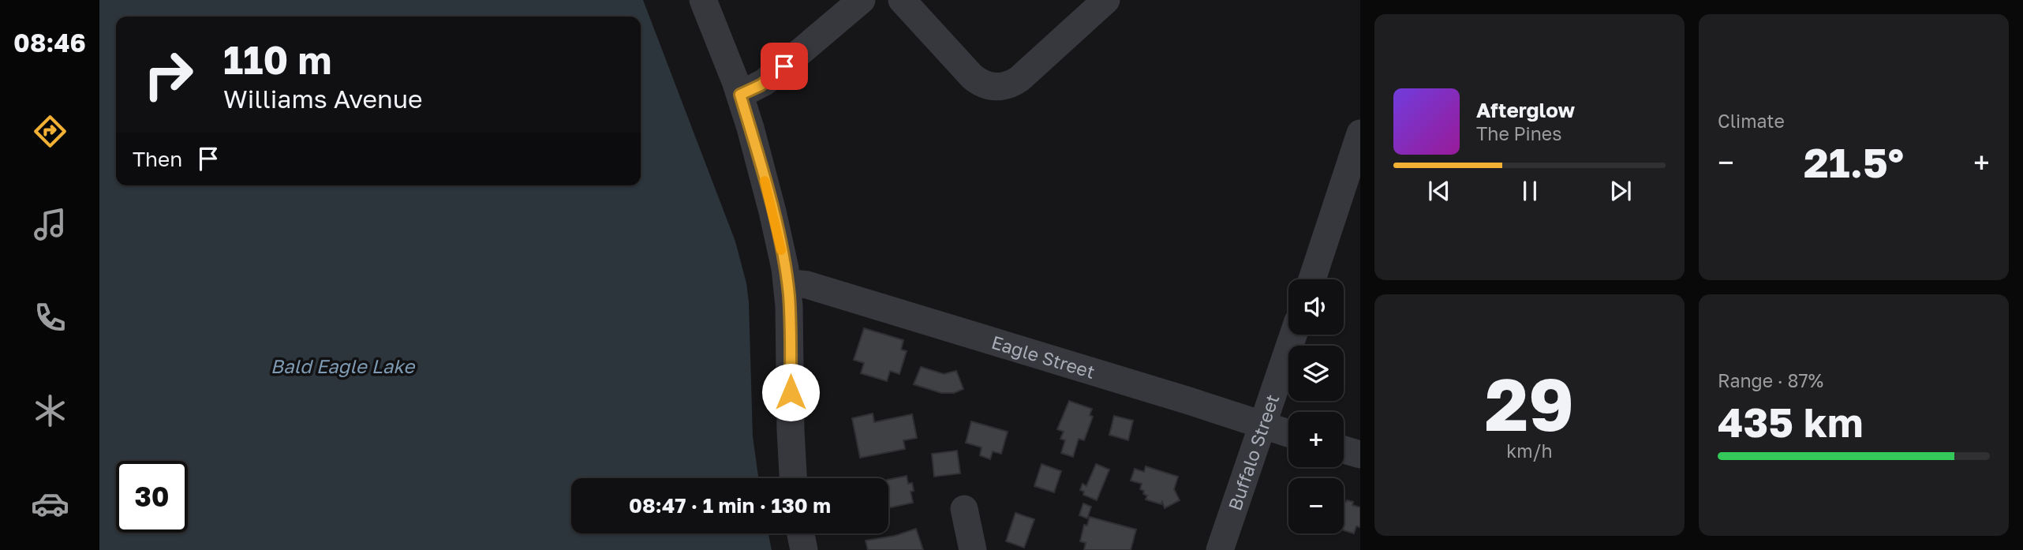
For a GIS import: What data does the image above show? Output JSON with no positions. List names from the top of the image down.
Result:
{
  "streets": {
    "street": ["Eagle Street", "Buffalo Street"]
  },
  "crossings": [
    ["Eagle Street", "Buffalo Street"]
  ],
  "water": ["Bald Eagle Lake"],
  "page": {
    "tabs": "08:46",
    "tile": [
      "Climate",
      ["29", "km/h"],
      ["Range · 87%", "435 km"]
    ],
    "turn": ["110 m", "Williams Avenue"],
    "song": ["Afterglow", "The Pines"],
    "then": "Then",
    "heat": ["−", "21.5°", "+"],
    "map_buttons": ["+", "−"],
    "limit": "30",
    "trip": "08:47 · 1 min · 130 m"
  }
}
